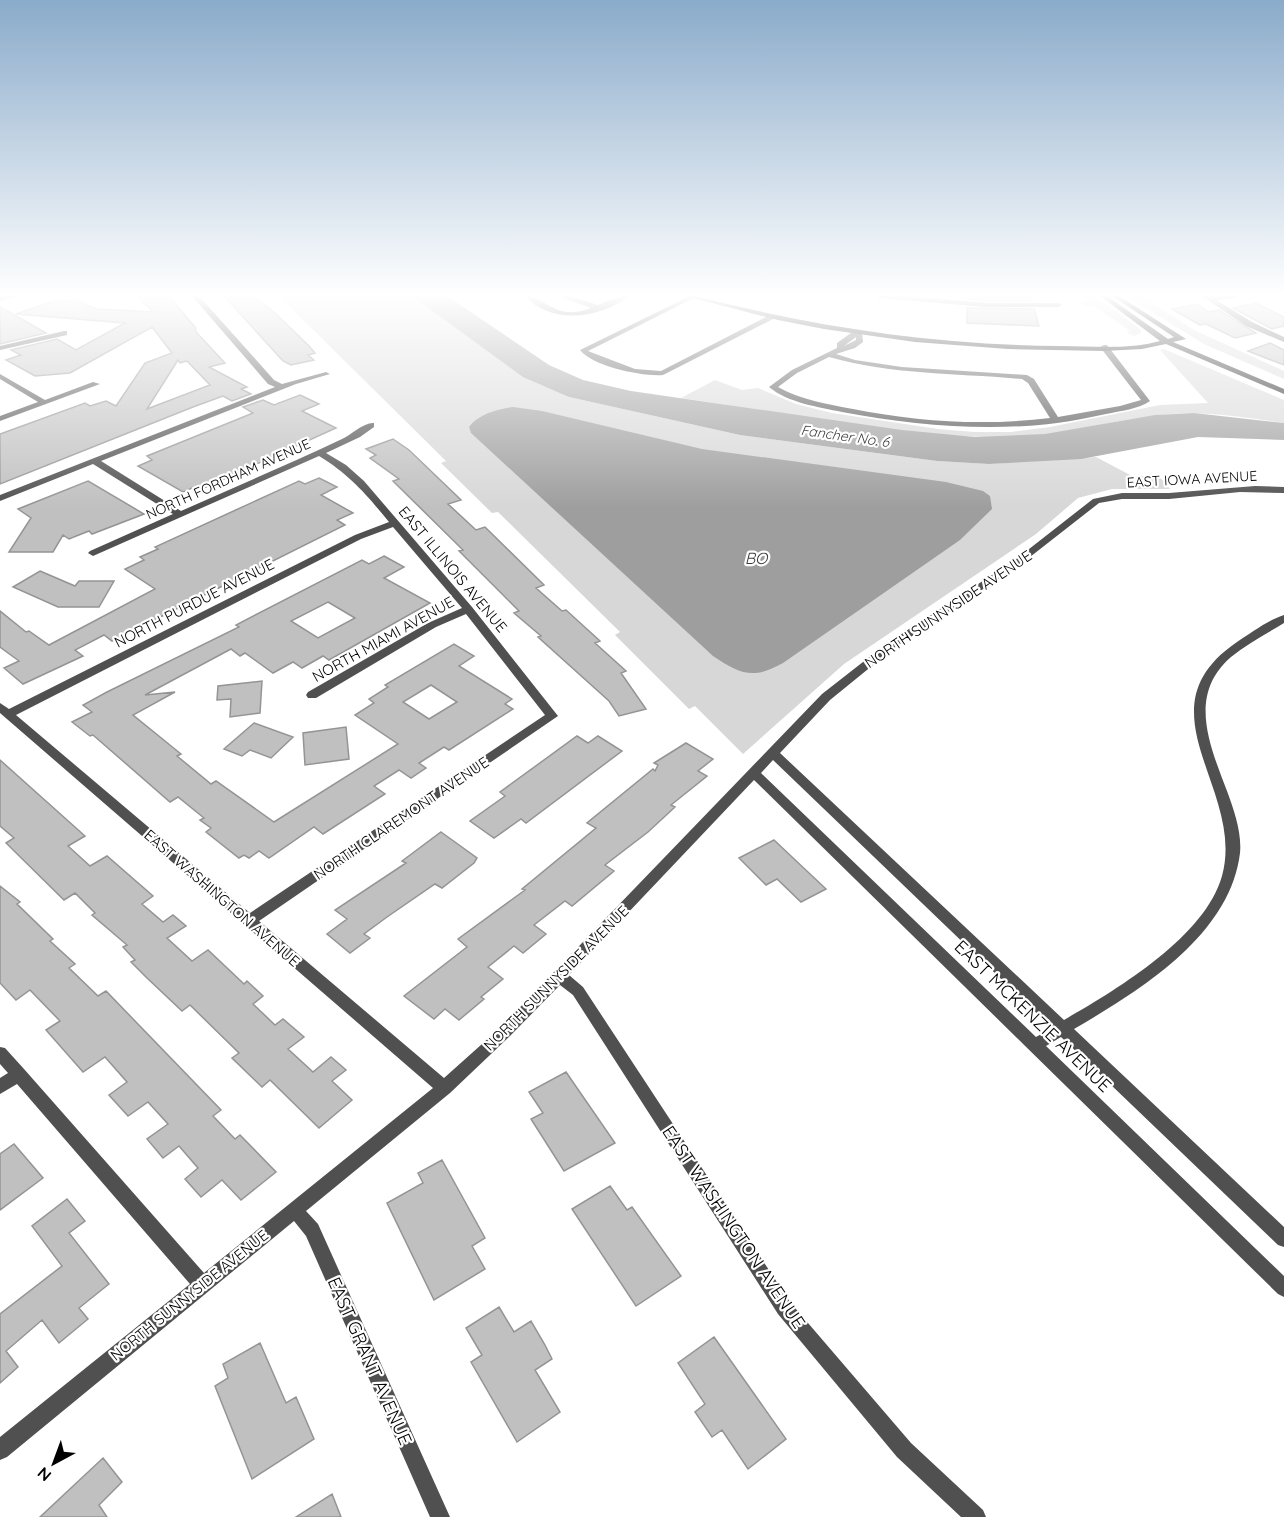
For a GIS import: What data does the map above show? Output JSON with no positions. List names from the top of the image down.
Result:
{
  "streets": {
    "street": [
      "NORTH FORDHAM AVENUE",
      "EAST IOWA AVENUE",
      "EAST ILLINOIS AVENUE",
      "NORTH PURDUE AVENUE",
      "NORTH SUNNYSIDE AVENUE",
      "NORTH MIAMI AVENUE",
      "NORTH CLAREMONT AVENUE",
      "EAST WASHINGTON AVENUE",
      "EAST MCKENZIE AVENUE",
      "EAST GRANT AVENUE"
    ]
  },
  "crossings": [
    ["NORTH FORDHAM AVENUE", "EAST ILLINOIS AVENUE"],
    ["EAST IOWA AVENUE", "NORTH SUNNYSIDE AVENUE"],
    ["EAST ILLINOIS AVENUE", "NORTH PURDUE AVENUE"],
    ["EAST ILLINOIS AVENUE", "NORTH MIAMI AVENUE"],
    ["EAST ILLINOIS AVENUE", "NORTH CLAREMONT AVENUE"],
    ["NORTH PURDUE AVENUE", "EAST WASHINGTON AVENUE"],
    ["NORTH SUNNYSIDE AVENUE", "EAST WASHINGTON AVENUE"],
    ["NORTH SUNNYSIDE AVENUE", "EAST MCKENZIE AVENUE"],
    ["NORTH SUNNYSIDE AVENUE", "EAST GRANT AVENUE"],
    ["NORTH CLAREMONT AVENUE", "EAST WASHINGTON AVENUE"]
  ],
  "water": ["Fancher No. 6", "BO"],
  "north": "bottom left"
}
